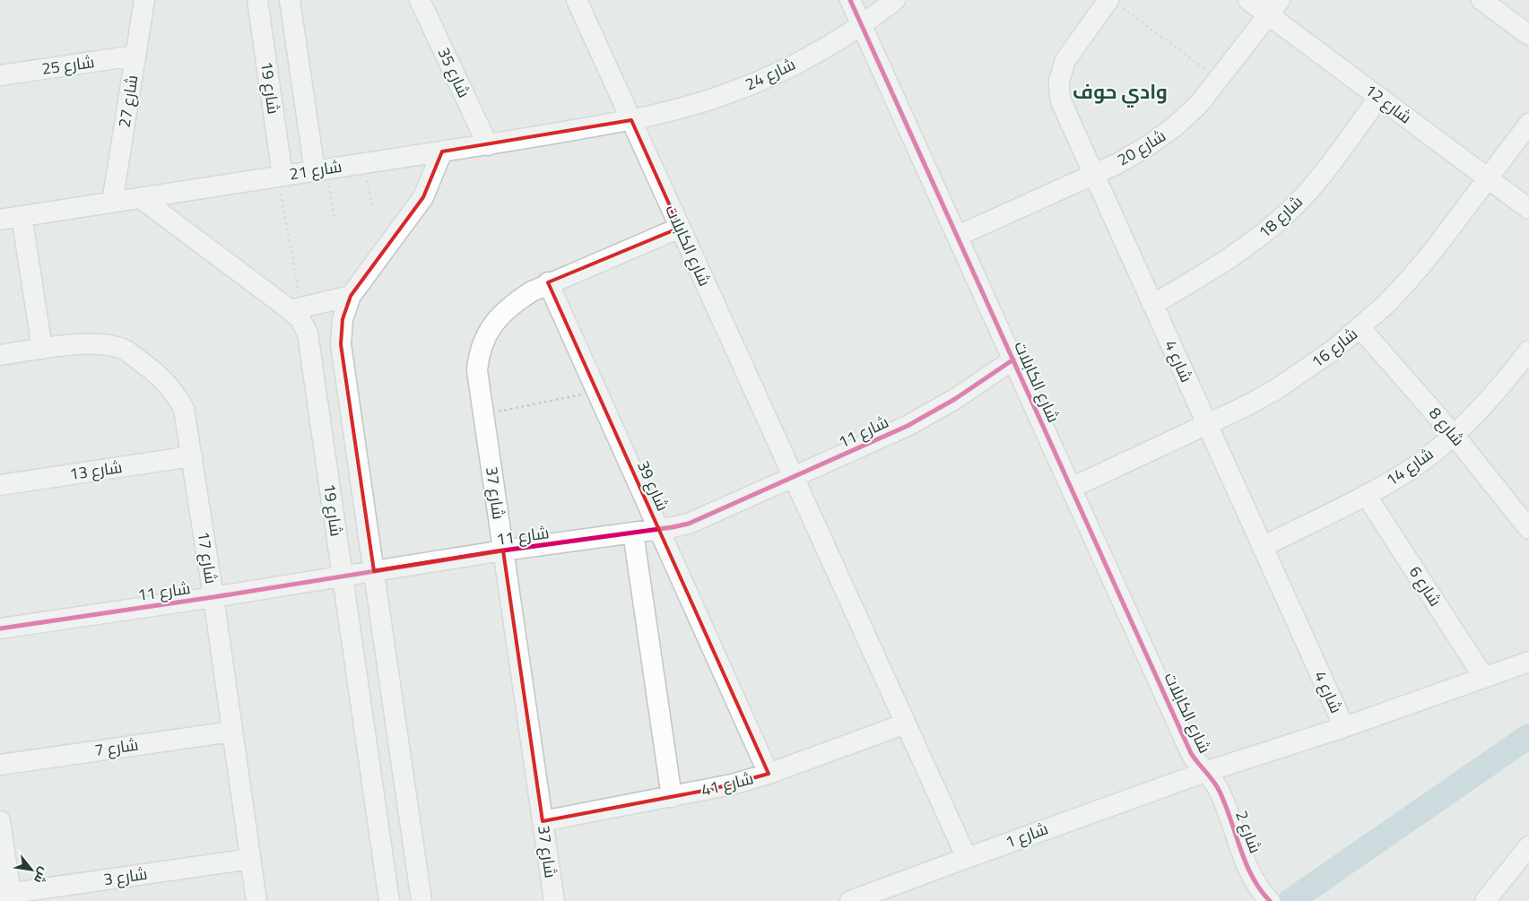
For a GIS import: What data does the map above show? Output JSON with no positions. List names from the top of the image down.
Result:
{
  "streets": {
    "street": [
      "شارع 25",
      "شارع 35",
      "شارع 24",
      "شارع 19",
      "شارع 27",
      "شارع 12",
      "شارع 20",
      "شارع 21",
      "شارع 18",
      "شارع الكابلات",
      "شارع 16",
      "شارع 4",
      "شارع 8",
      "شارع 11",
      "شارع 14",
      "شارع 13",
      "شارع 39",
      "شارع 37",
      "شارع 17",
      "شارع 6",
      "شارع 7",
      "شارع 41",
      "شارع 2",
      "شارع 1",
      "شارع 3"
    ]
  },
  "crossings": [
    ["شارع 25", "شارع 27"],
    ["شارع 35", "شارع 21"],
    ["شارع 24", "شارع 21"],
    ["شارع 24", "شارع الكابلات"],
    ["شارع 19", "شارع 21"],
    ["شارع 19", "شارع 11"],
    ["شارع 27", "شارع 21"],
    ["شارع 12", "شارع 20"],
    ["شارع 12", "شارع 18"],
    ["شارع 12", "شارع 16"],
    ["شارع 20", "شارع الكابلات"],
    ["شارع 20", "شارع 4"],
    ["شارع 21", "شارع الكابلات"],
    ["شارع 18", "شارع 4"],
    ["شارع الكابلات", "شارع 16"],
    ["شارع الكابلات", "شارع 11"],
    ["شارع الكابلات", "شارع 37"],
    ["شارع الكابلات", "شارع 41"],
    ["شارع الكابلات", "شارع 2"],
    ["شارع الكابلات", "شارع 1"],
    ["شارع 16", "شارع 4"],
    ["شارع 16", "شارع 8"],
    ["شارع 4", "شارع 14"],
    ["شارع 8", "شارع 14"],
    ["شارع 11", "شارع 39"],
    ["شارع 11", "شارع 37"],
    ["شارع 11", "شارع 17"],
    ["شارع 14", "شارع 6"],
    ["شارع 13", "شارع 17"],
    ["شارع 39", "شارع 37"],
    ["شارع 39", "شارع 41"],
    ["شارع 37", "شارع 41"],
    ["شارع 17", "شارع 7"],
    ["شارع 17", "شارع 3"],
    ["شارع 2", "شارع 1"]
  ],
  "districts": ["وادي حوف"],
  "north": "bottom right"
}
